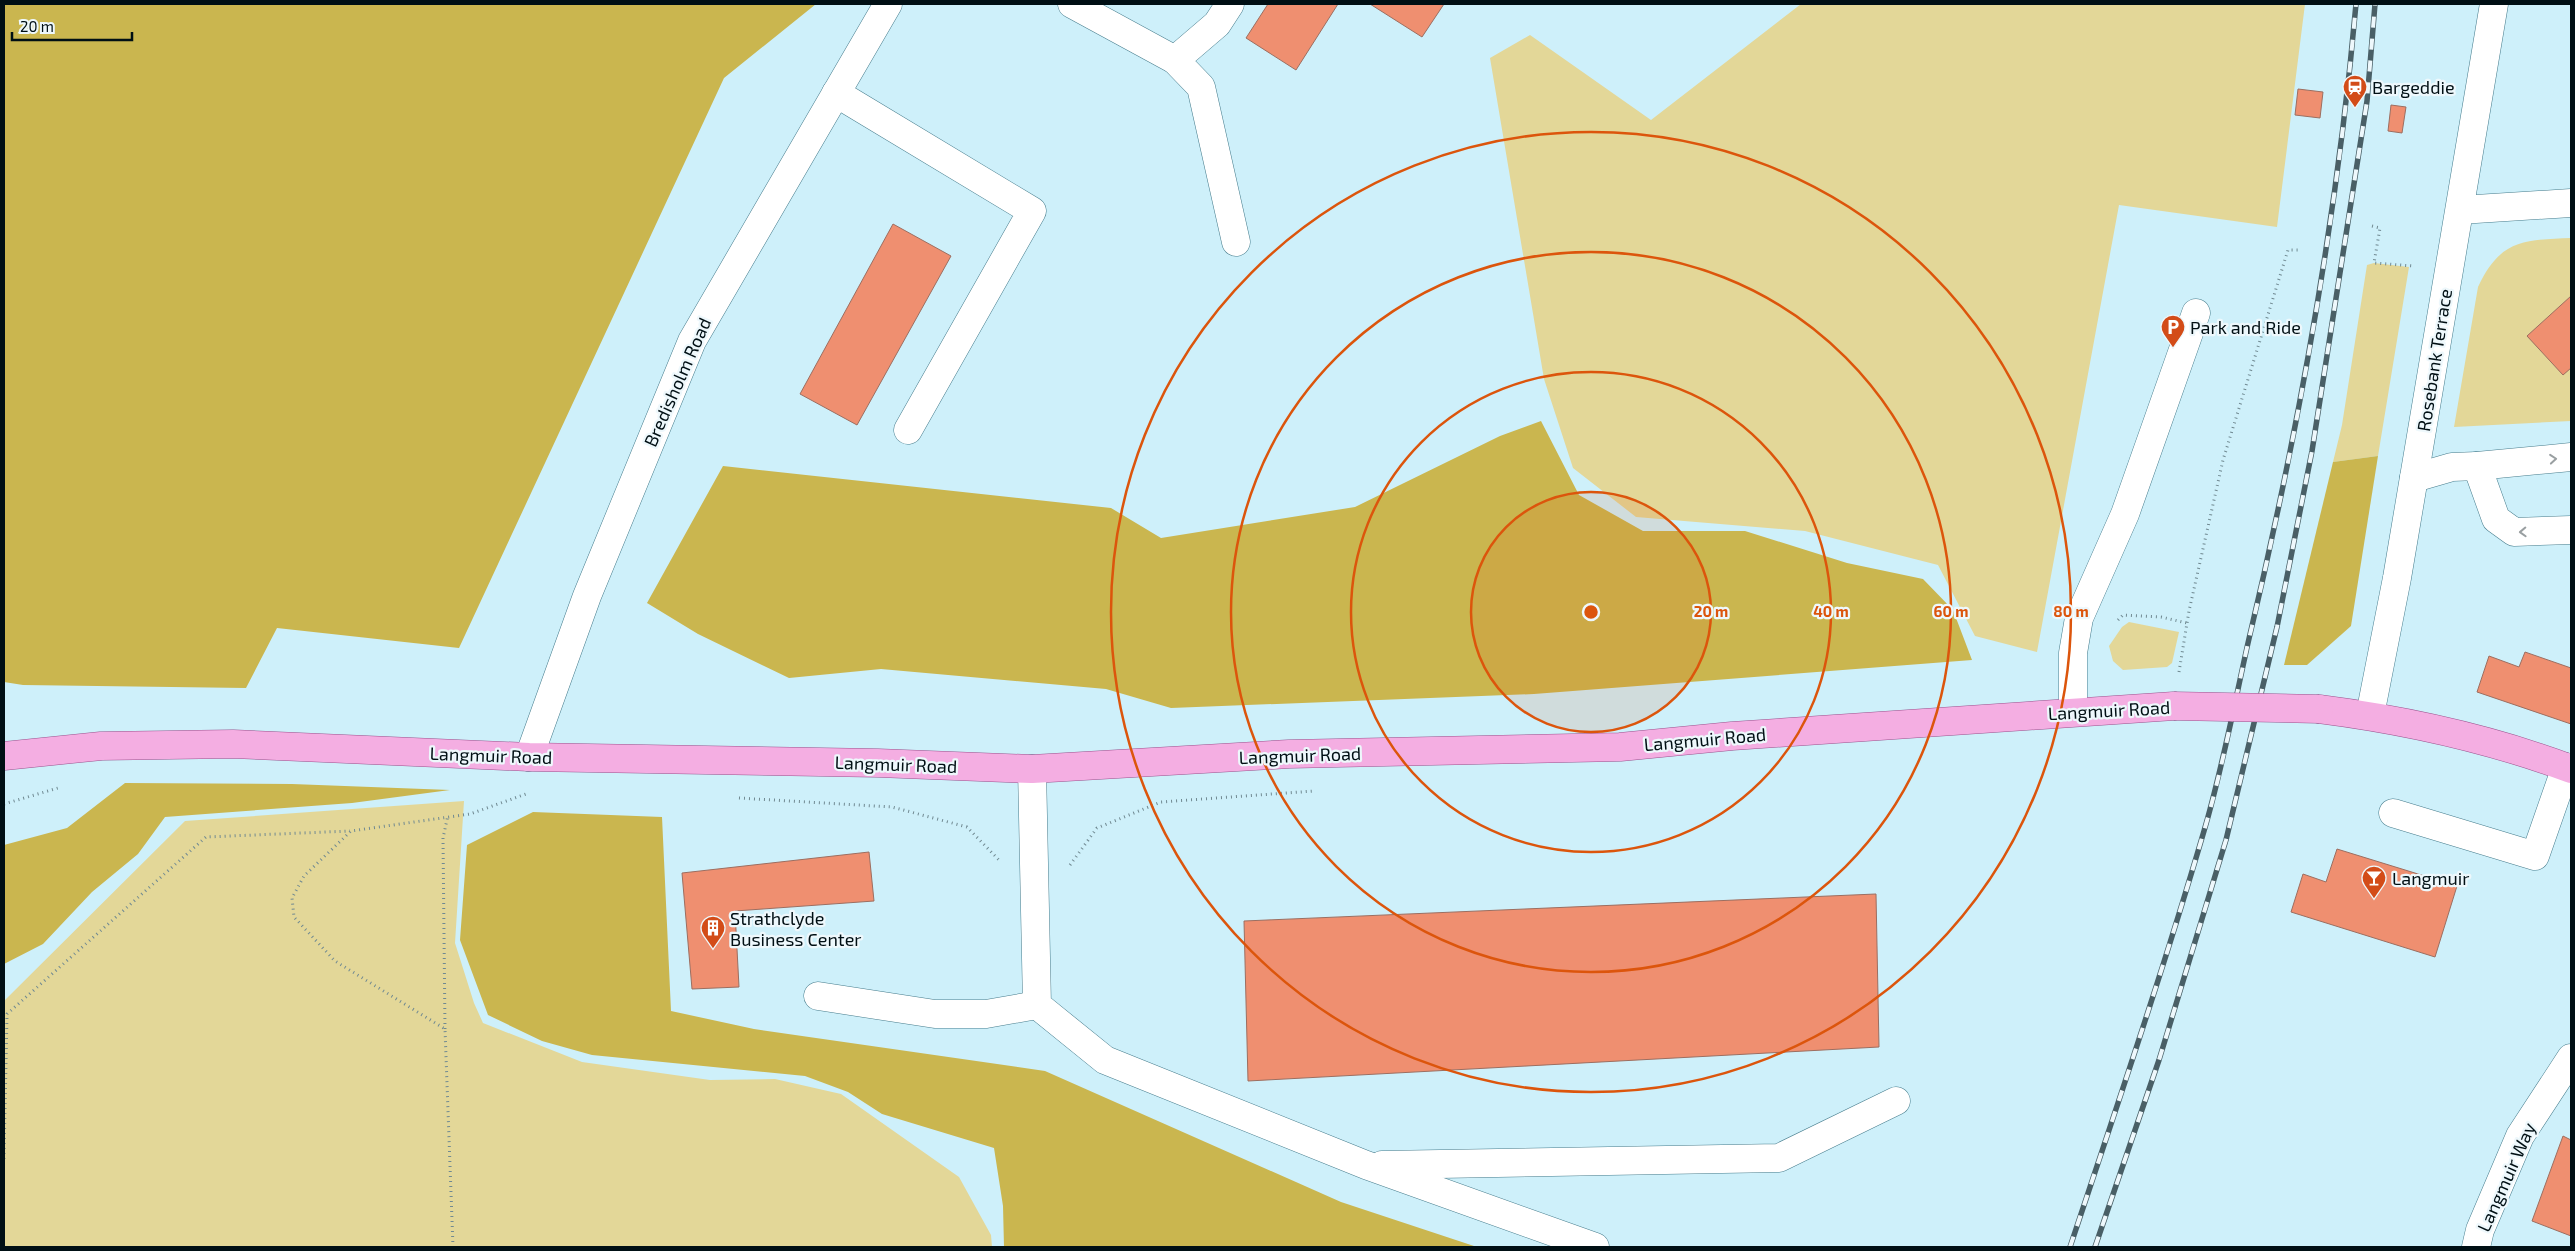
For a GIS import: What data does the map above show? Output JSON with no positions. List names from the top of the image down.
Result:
{
  "streets": {
    "main road": ["Langmuir Road"],
    "street": ["Rosebank Terrace", "Bredisholm Road", "Langmuir Way"]
  },
  "crossings": [
    ["Rosebank Terrace", "Langmuir Road"],
    ["Bredisholm Road", "Langmuir Road"]
  ],
  "places": {
    "station": ["Bargeddie"],
    "parking": ["Park and Ride"],
    "bar": ["Langmuir"],
    "building": ["Strathclyde Business Center"]
  },
  "scale_bar": "20 m",
  "rings": [
    "20 m",
    "40 m",
    "60 m",
    "80 m"
  ]
}
